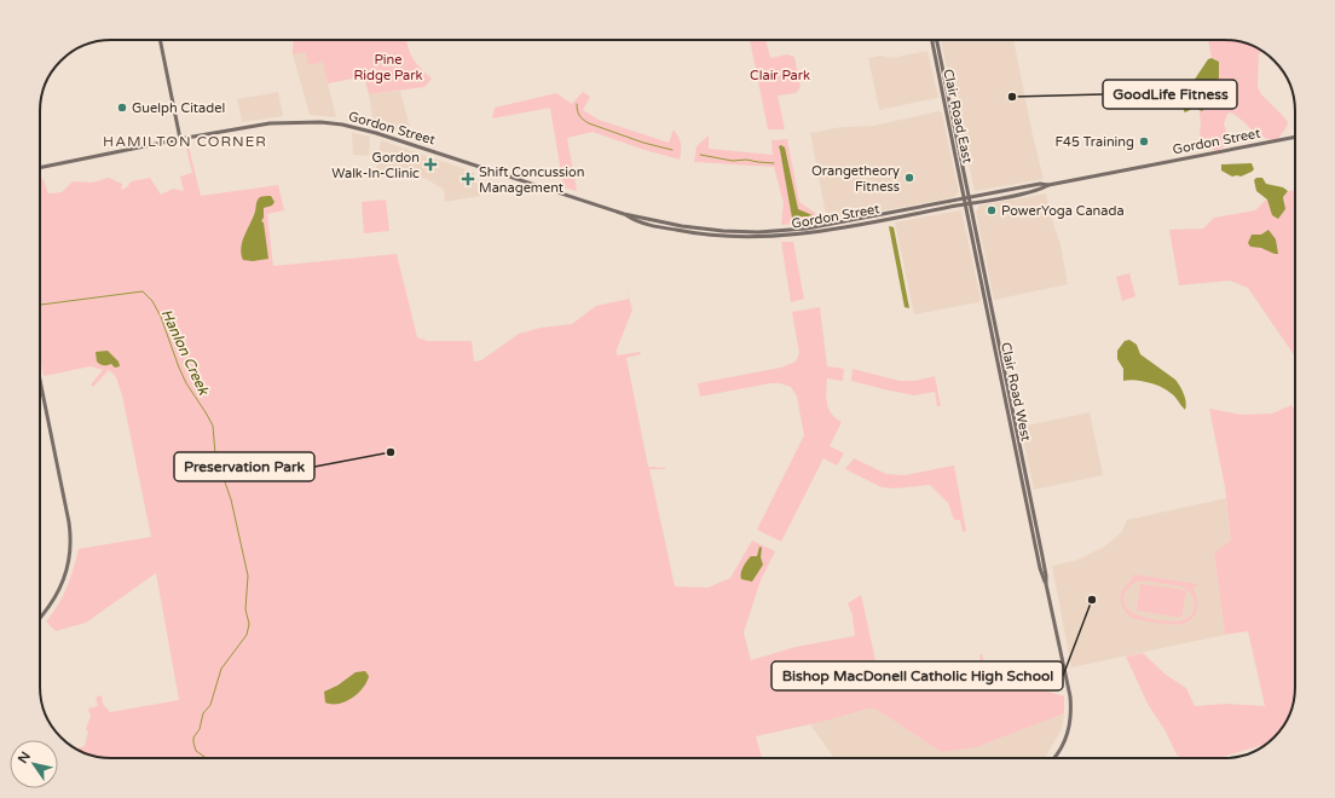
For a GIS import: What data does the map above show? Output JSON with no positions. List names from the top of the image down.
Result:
{
  "streets": {
    "main road": ["Clair Road East", "Gordon Street", "Clair Road West"]
  },
  "crossings": [
    ["Clair Road East", "Gordon Street"],
    ["Clair Road East", "Clair Road West"],
    ["Gordon Street", "Clair Road West"]
  ],
  "districts": ["HAMILTON CORNER"],
  "water": ["Hanlon Creek"],
  "parks": ["Pine Ridge Park", "Clair Park"],
  "places": {
    "other": [
      "GoodLife Fitness",
      "Guelph Citadel",
      "F45 Training",
      "Orangetheory Fitness",
      "PowerYoga Canada",
      "Preservation Park",
      "Bishop MacDonell Catholic High School"
    ],
    "health": ["Gordon Walk-In-Clinic", "Shift Concussion Management"]
  },
  "north": "top left"
}
